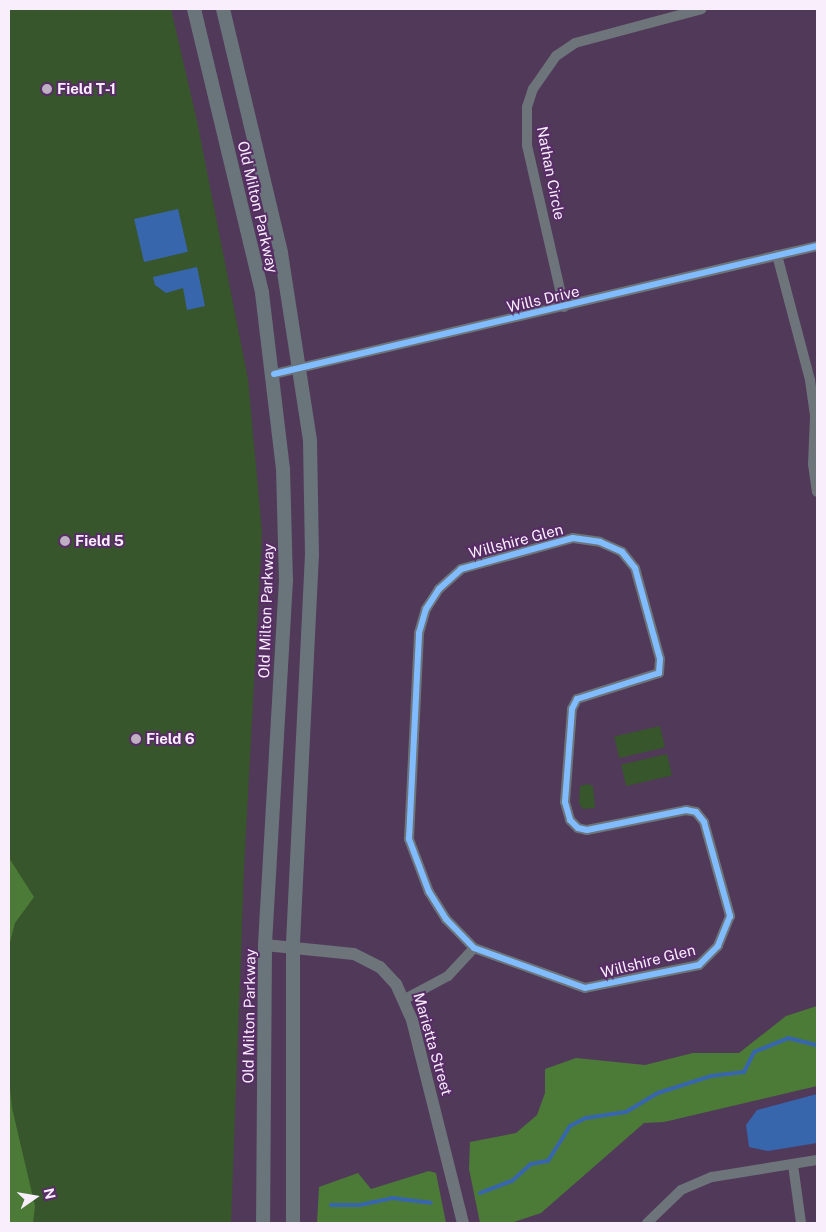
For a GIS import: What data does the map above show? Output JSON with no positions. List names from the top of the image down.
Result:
{
  "streets": {
    "main road": ["Old Milton Parkway"],
    "street": [
      "Nathan Circle",
      "Wills Drive",
      "Willshire Glen",
      "Marietta Street"
    ]
  },
  "crossings": [
    ["Nathan Circle", "Wills Drive"],
    ["Old Milton Parkway", "Wills Drive"],
    ["Old Milton Parkway", "Marietta Street"]
  ],
  "places": ["Field T-1", "Field 5", "Field 6"],
  "north": "right"
}
